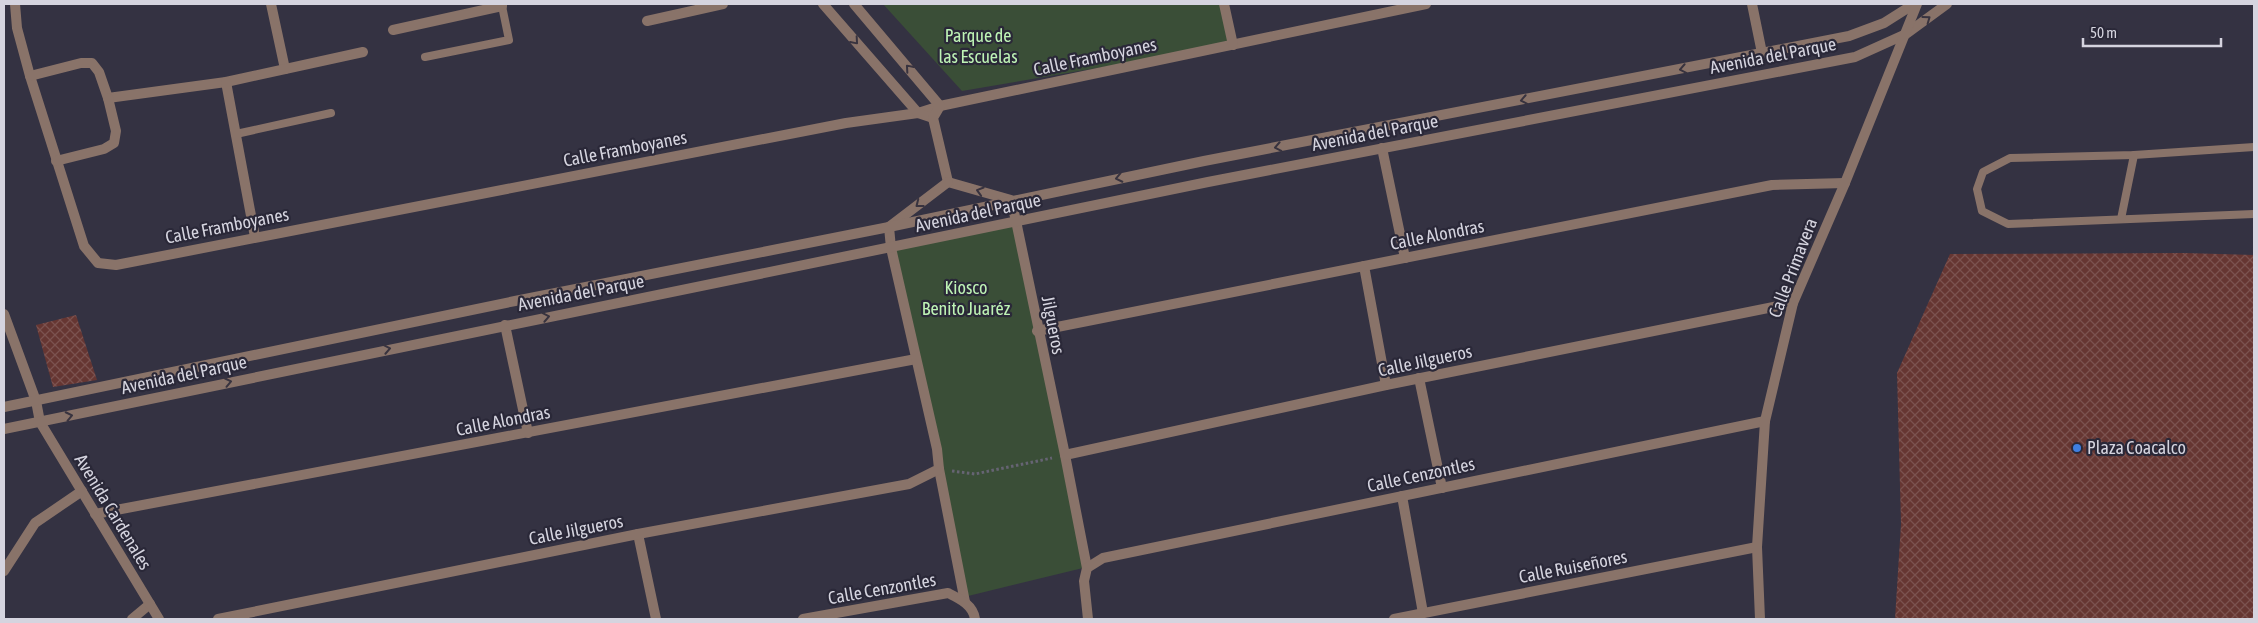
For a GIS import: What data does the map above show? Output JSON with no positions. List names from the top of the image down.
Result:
{
  "streets": {
    "street": [
      "Avenida del Parque",
      "Calle Framboyanes",
      "Calle Alondras",
      "Calle Primavera",
      "Jilgueros",
      "Calle Jilgueros",
      "Calle Cenzontles",
      "Avenida Cardenales",
      "Calle Ruiseñores"
    ]
  },
  "crossings": [
    ["Avenida del Parque", "Calle Primavera"],
    ["Avenida del Parque", "Jilgueros"],
    ["Avenida del Parque", "Avenida Cardenales"],
    ["Calle Alondras", "Calle Primavera"],
    ["Calle Alondras", "Jilgueros"],
    ["Calle Alondras", "Avenida Cardenales"],
    ["Calle Primavera", "Calle Jilgueros"],
    ["Calle Primavera", "Calle Cenzontles"],
    ["Calle Primavera", "Calle Ruiseñores"],
    ["Jilgueros", "Calle Jilgueros"],
    ["Jilgueros", "Calle Cenzontles"]
  ],
  "parks": ["Parque de las Escuelas", "Kiosco Benito Juaréz"],
  "places": ["Plaza Coacalco"],
  "scale_bar": "50 m"
}
